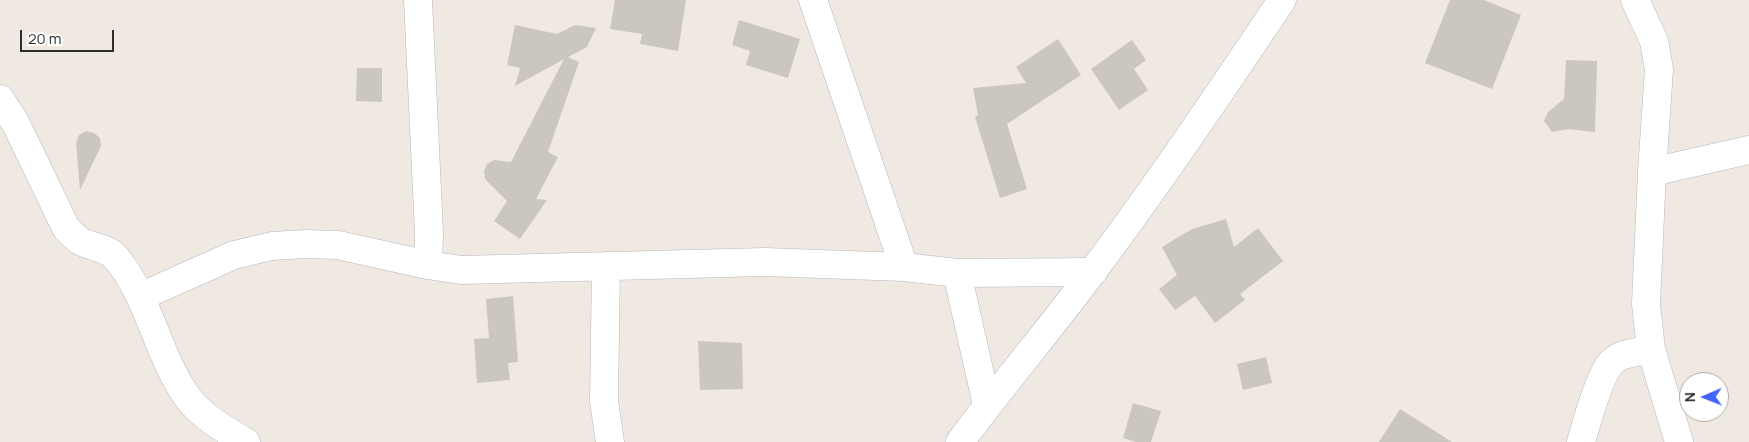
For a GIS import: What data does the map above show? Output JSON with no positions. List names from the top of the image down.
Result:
{
  "scale_bar": "20 m",
  "north": "left"
}
